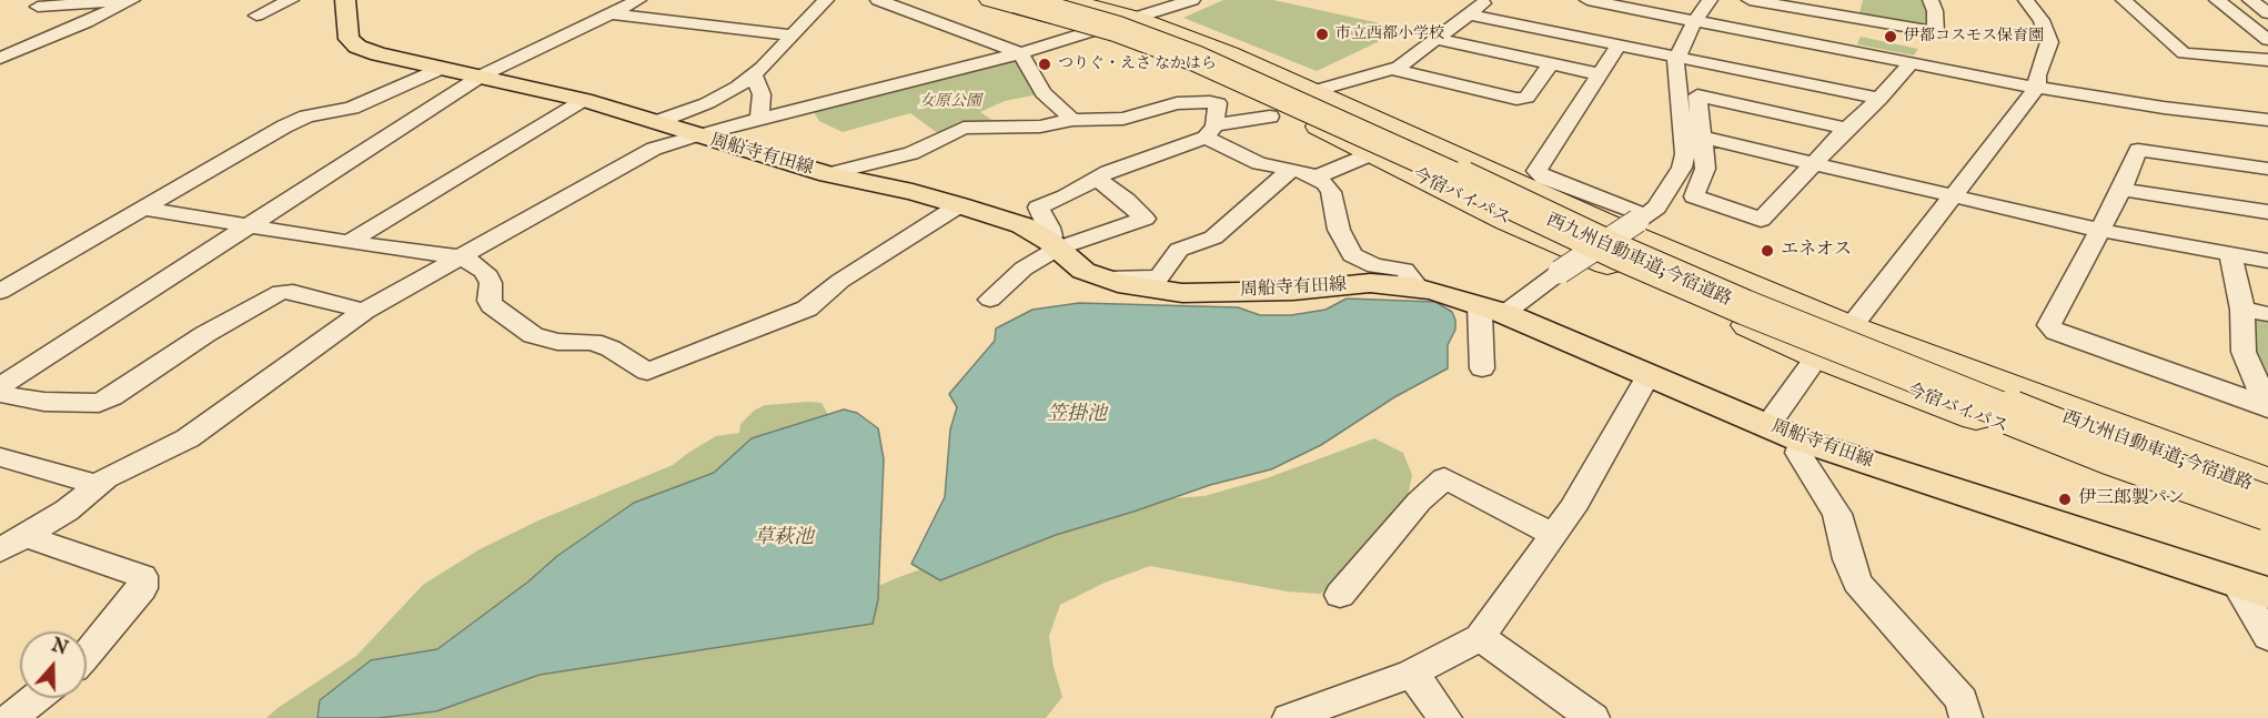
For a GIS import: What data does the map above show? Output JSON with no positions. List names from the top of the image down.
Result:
{
  "streets": {
    "highway": ["今宿バイパス", "西九州自動車道;今宿道路"],
    "main road": ["周船寺有田線"]
  },
  "water": ["笠掛池", "草萩池"],
  "parks": ["女原公園"],
  "places": [
    "市立西都小学校",
    "伊都コスモス保育園",
    "つりぐ・えさ なかはら",
    "エネオス",
    "伊三郎製パン"
  ],
  "north": "top"
}
